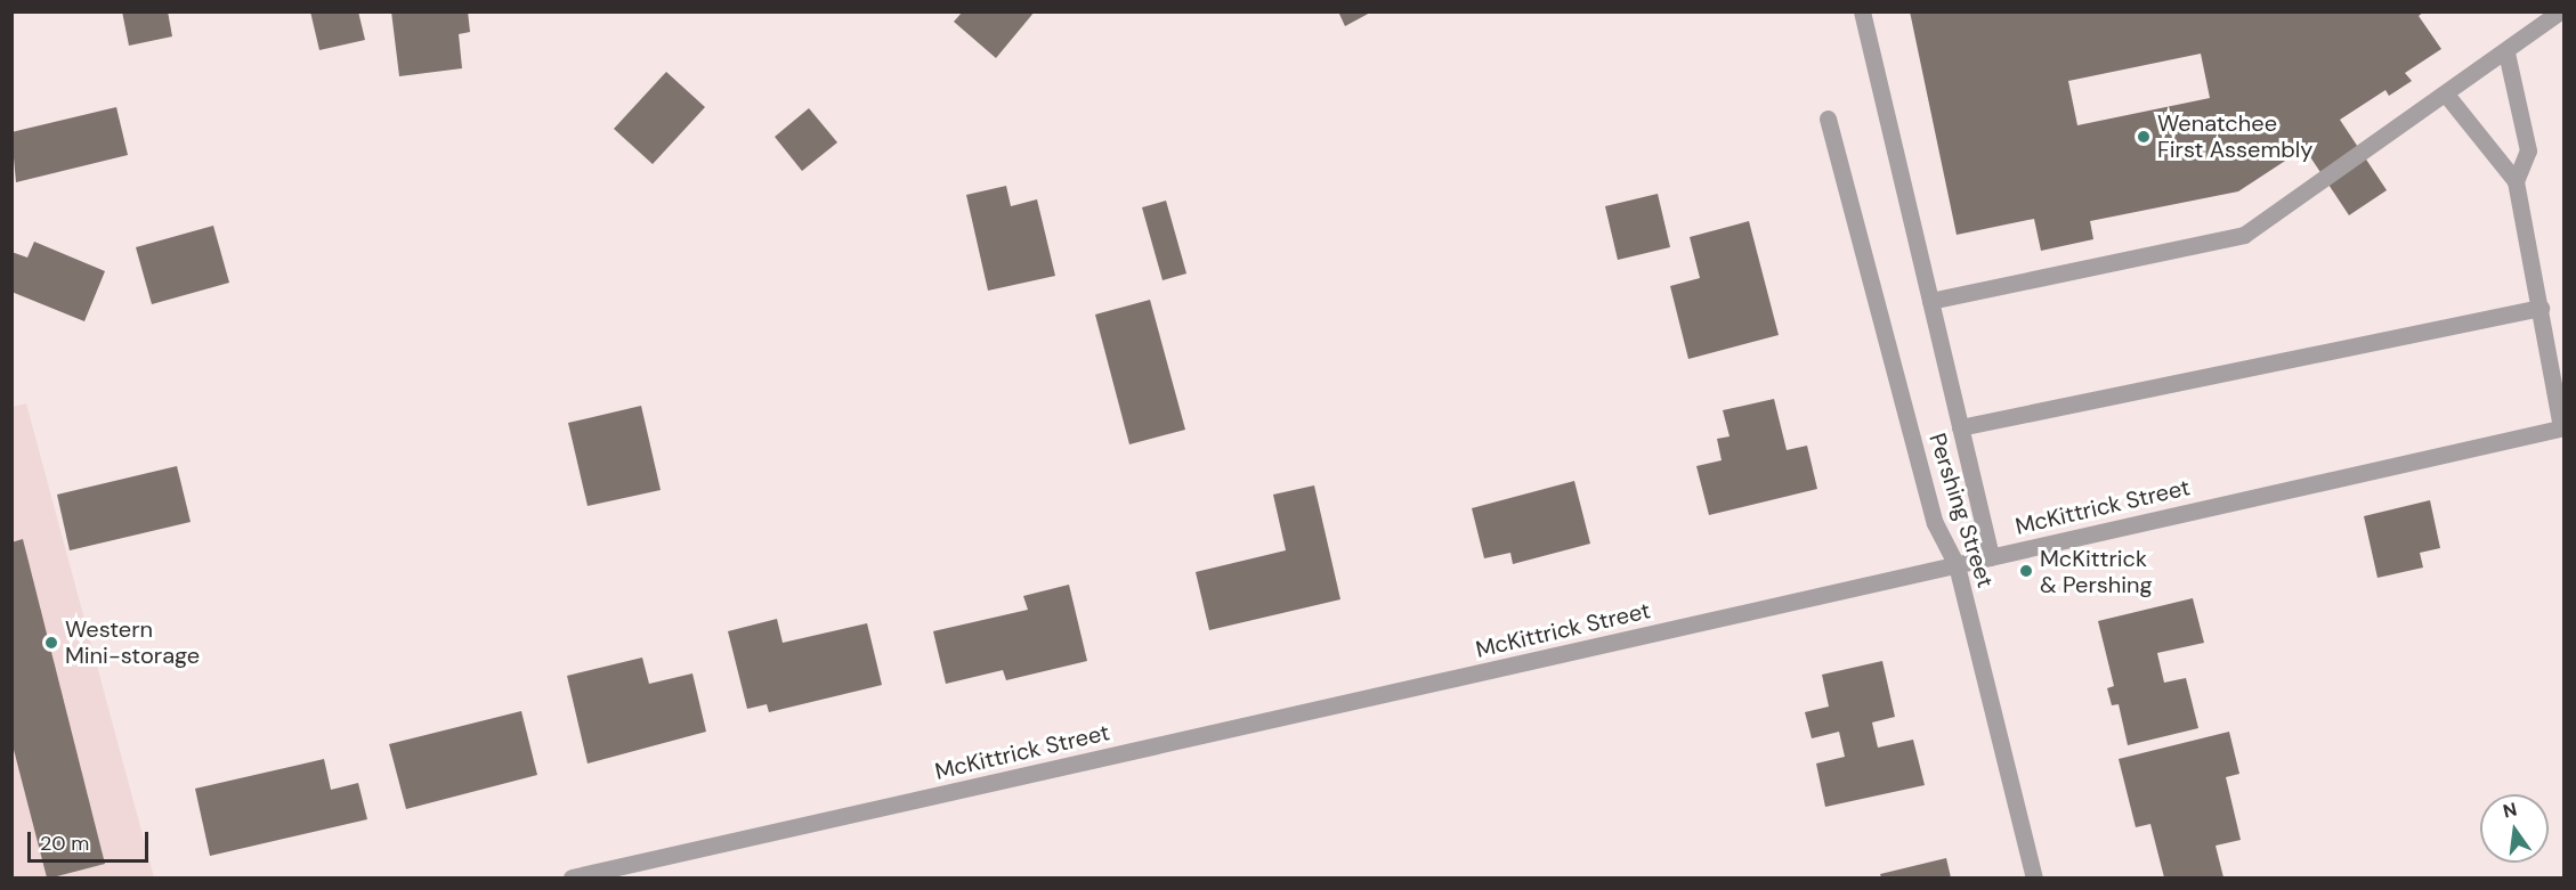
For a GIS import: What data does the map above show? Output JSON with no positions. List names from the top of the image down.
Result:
{
  "streets": {
    "street": ["McKittrick Street", "Pershing Street"]
  },
  "crossings": [
    ["McKittrick Street", "Pershing Street"]
  ],
  "places": ["Wenatchee First Assembly", "McKittrick & Pershing", "Western Mini-storage"],
  "scale_bar": "20 m",
  "north": "top"
}
